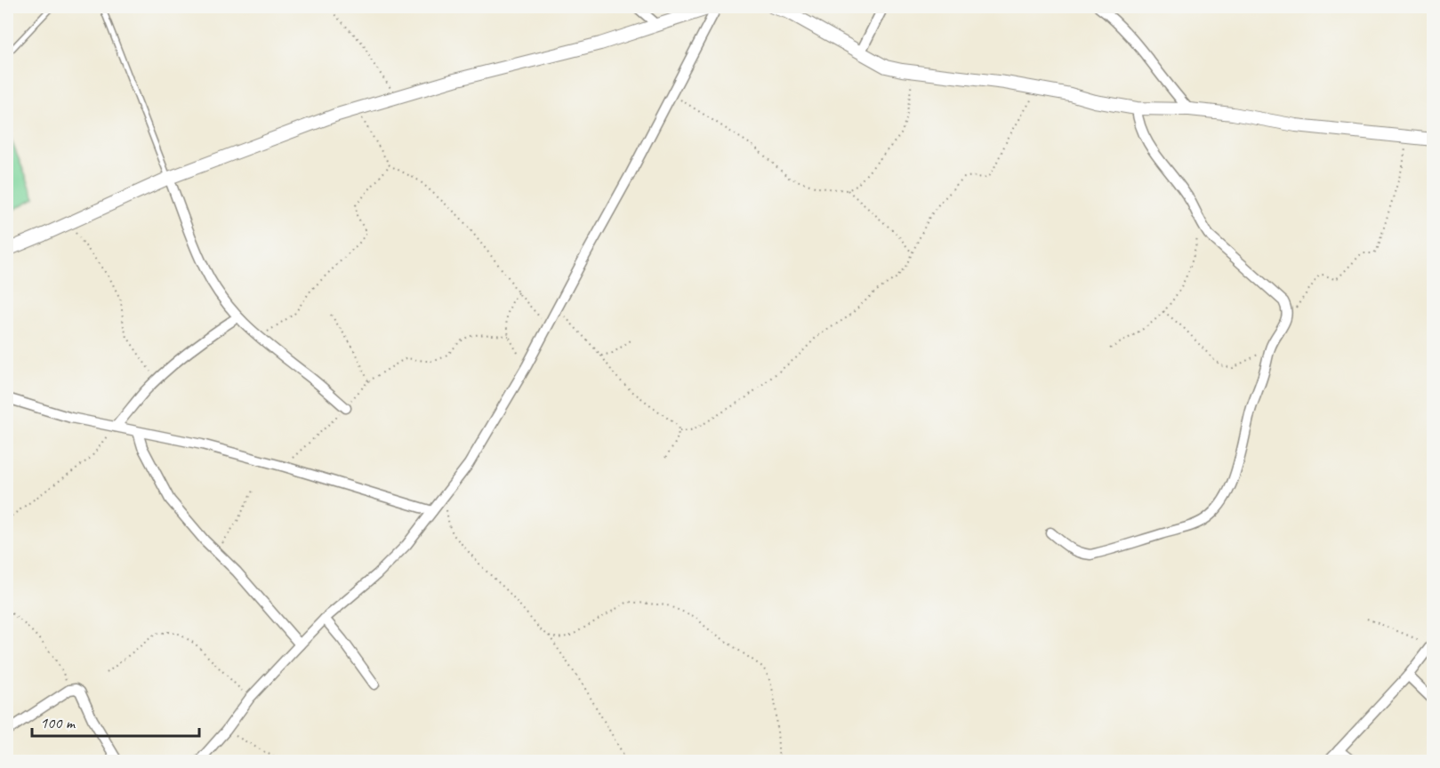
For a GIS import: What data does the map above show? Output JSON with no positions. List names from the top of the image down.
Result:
{
  "scale_bar": "100 m"
}
